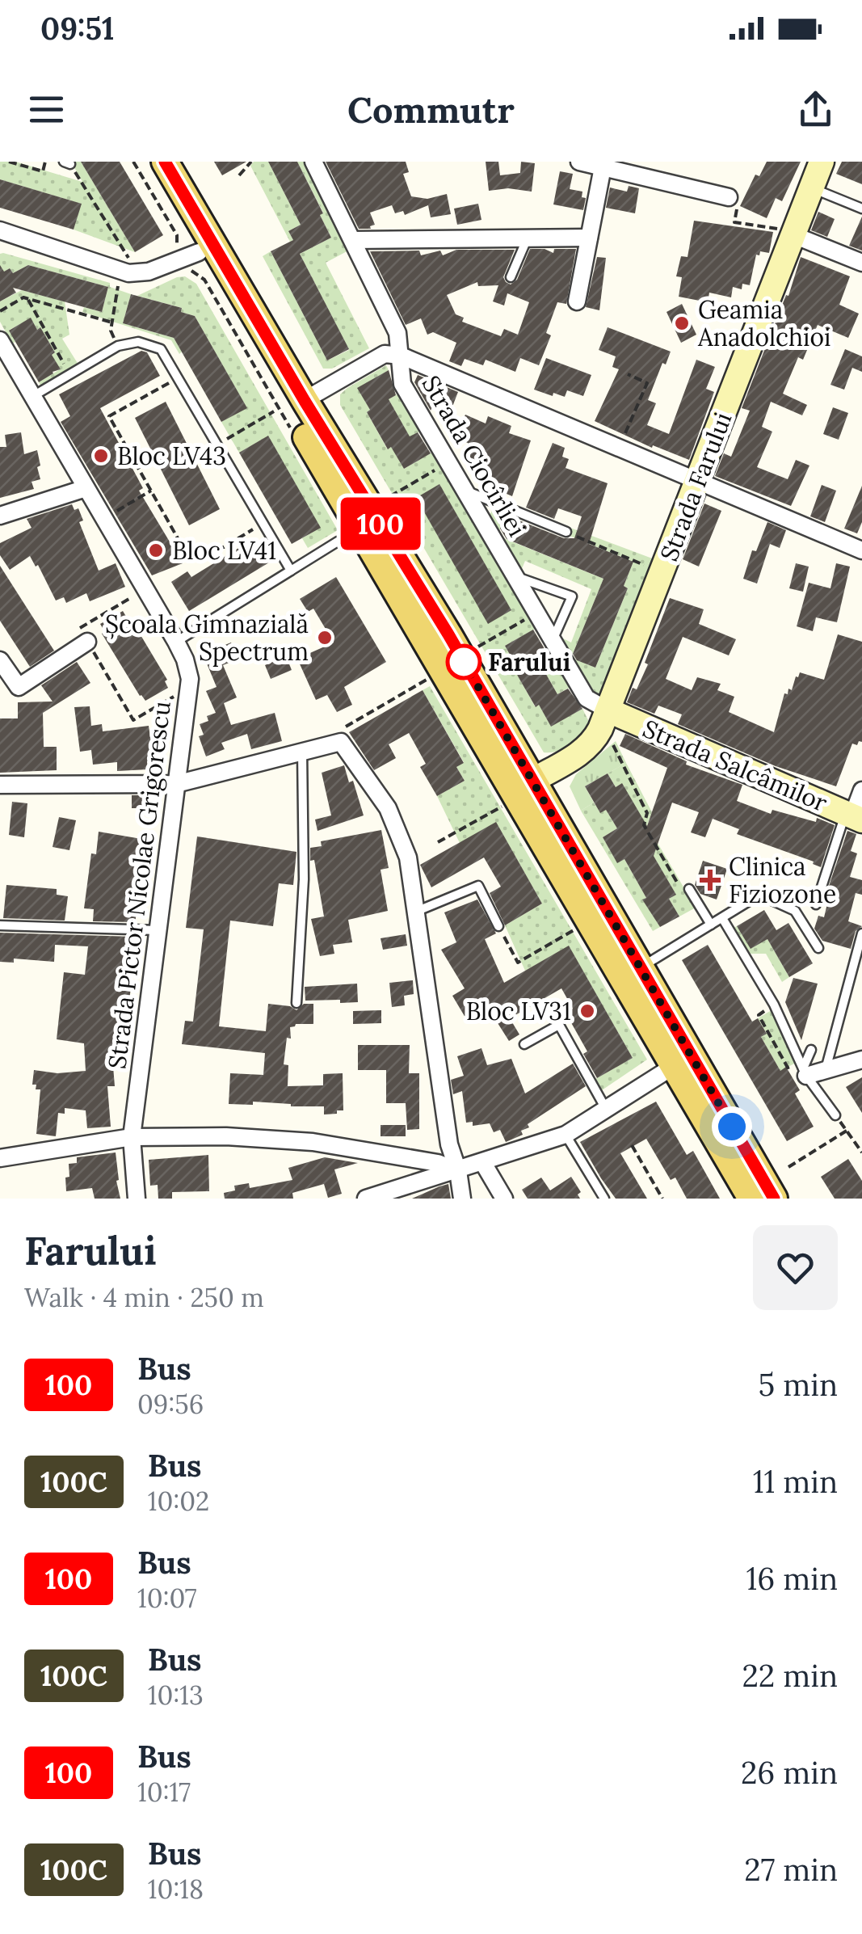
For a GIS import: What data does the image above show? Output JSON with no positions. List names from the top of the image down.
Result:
{
  "streets": {
    "street": [
      "Strada Ciocîrliei",
      "Strada Farului",
      "Strada Salcâmilor",
      "Strada Pictor Nicolae Grigorescu"
    ]
  },
  "crossings": [
    ["Strada Ciocîrliei", "Strada Farului"],
    ["Strada Ciocîrliei", "Strada Salcâmilor"],
    ["Strada Farului", "Strada Salcâmilor"]
  ],
  "places": {
    "other": [
      "Geamia Anadolchioi",
      "Bloc LV43",
      "Bloc LV41",
      "Școala Gimnazială Spectrum",
      "Farului",
      "Bloc LV31"
    ],
    "health": ["Clinica Fiziozone"]
  },
  "lines": ["bus line 100"],
  "page": {
    "status": "09:51",
    "header": "Commutr",
    "on_map": "100",
    "heading": ["Farului", "Walk · 4 min · 250 m"],
    "list": [
      {
        "mark": "100",
        "name": "Bus",
        "note": "09:56",
        "value": "5 min"
      },
      {
        "mark": "100C",
        "name": "Bus",
        "note": "10:02",
        "value": "11 min"
      },
      {
        "mark": "100",
        "name": "Bus",
        "note": "10:07",
        "value": "16 min"
      },
      {
        "mark": "100C",
        "name": "Bus",
        "note": "10:13",
        "value": "22 min"
      },
      {
        "mark": "100",
        "name": "Bus",
        "note": "10:17",
        "value": "26 min"
      },
      {
        "mark": "100C",
        "name": "Bus",
        "note": "10:18",
        "value": "27 min"
      }
    ]
  }
}
